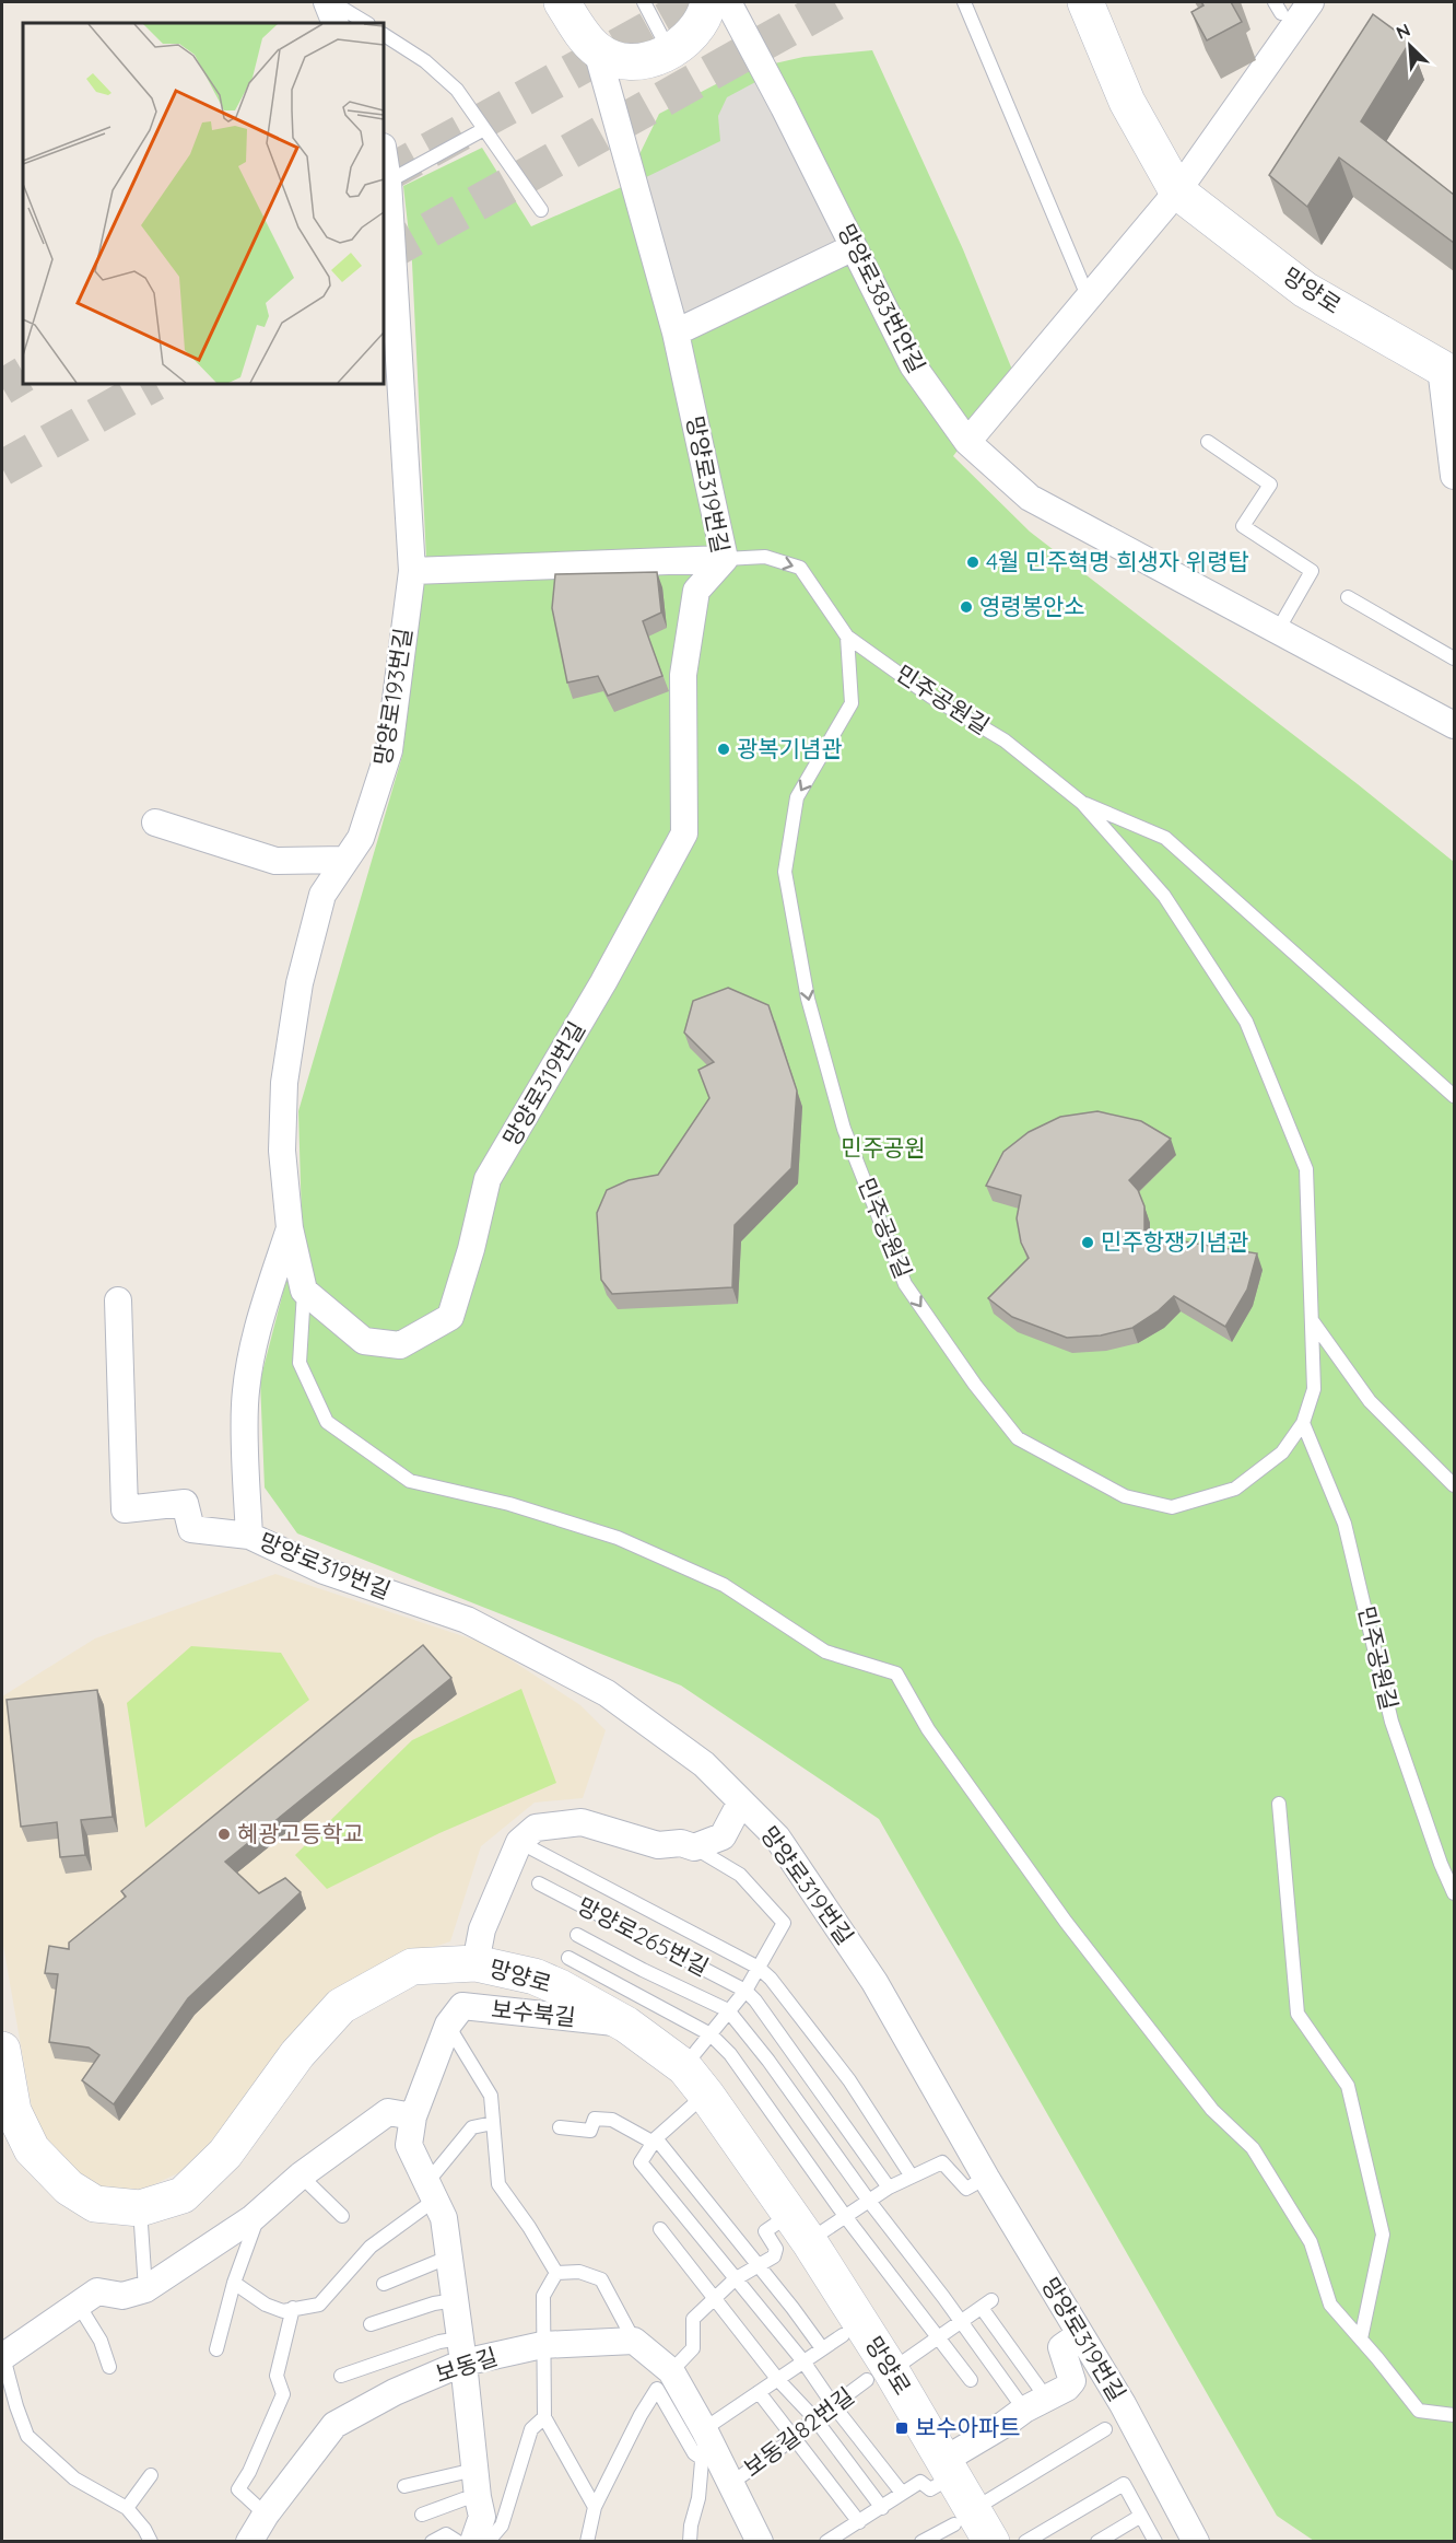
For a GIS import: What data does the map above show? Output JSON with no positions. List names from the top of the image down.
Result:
{
  "streets": {
    "main road": ["망양로"],
    "street": [
      "망양로383번안길",
      "망양로319번길",
      "망양로193번길",
      "보수북길",
      "보동길"
    ],
    "lane": ["민주공원길", "망양로265번길", "보동길82번길"]
  },
  "crossings": [
    ["망양로", "보수북길"],
    ["망양로", "보동길82번길"],
    ["망양로319번길", "망양로193번길"],
    ["망양로319번길", "민주공원길"],
    ["망양로265번길", "보동길82번길"]
  ],
  "parks": ["민주공원"],
  "places": {
    "other": [
      "4월 민주혁명 희생자 위령탑",
      "영령봉안소",
      "광복기념관",
      "민주항쟁기념관",
      "혜광고등학교"
    ],
    "transit": ["보수아파트"]
  },
  "north": "top left"
}
